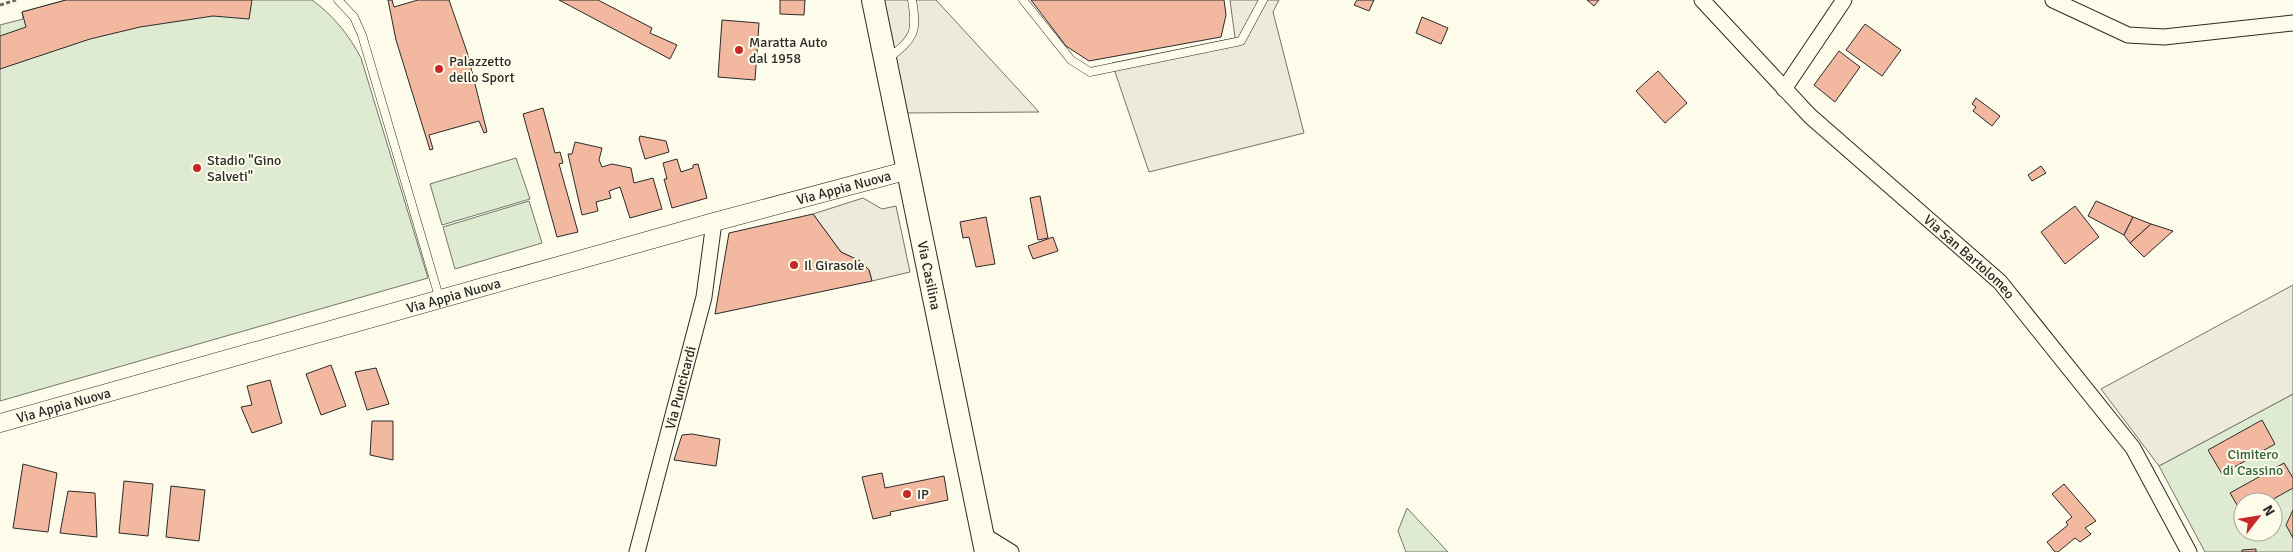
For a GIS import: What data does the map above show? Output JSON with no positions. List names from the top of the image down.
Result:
{
  "streets": {
    "main road": ["Via Casilina"],
    "street": ["Via Appia Nuova", "Via San Bartolomeo", "Via Puncicardi"]
  },
  "crossings": [
    ["Via Appia Nuova", "Via Casilina"],
    ["Via Appia Nuova", "Via Puncicardi"]
  ],
  "parks": ["Cimitero di Cassino"],
  "places": [
    "Maratta Auto dal 1958",
    "Palazzetto dello Sport",
    "Stadio \"Gino Salveti\"",
    "Il Girasole",
    "IP"
  ],
  "north": "top right"
}
